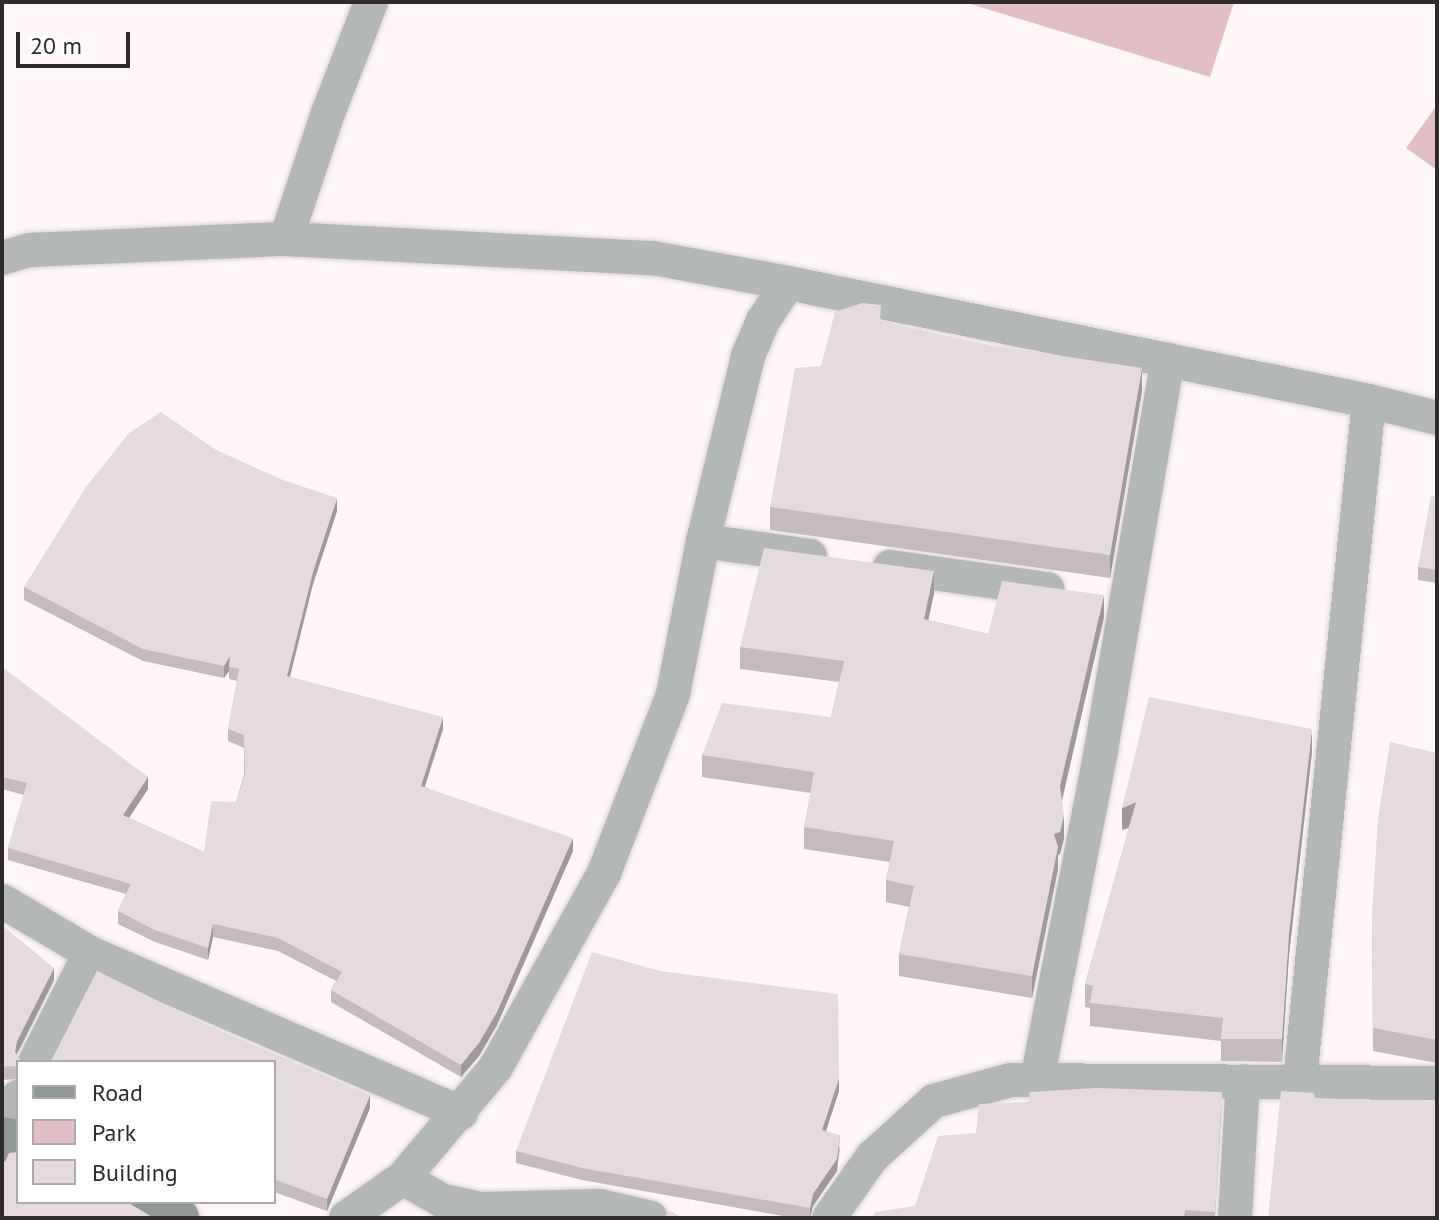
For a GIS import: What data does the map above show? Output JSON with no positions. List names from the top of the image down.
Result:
{
  "legend": ["Road", "Park", "Building"],
  "scale_bar": "20 m"
}
